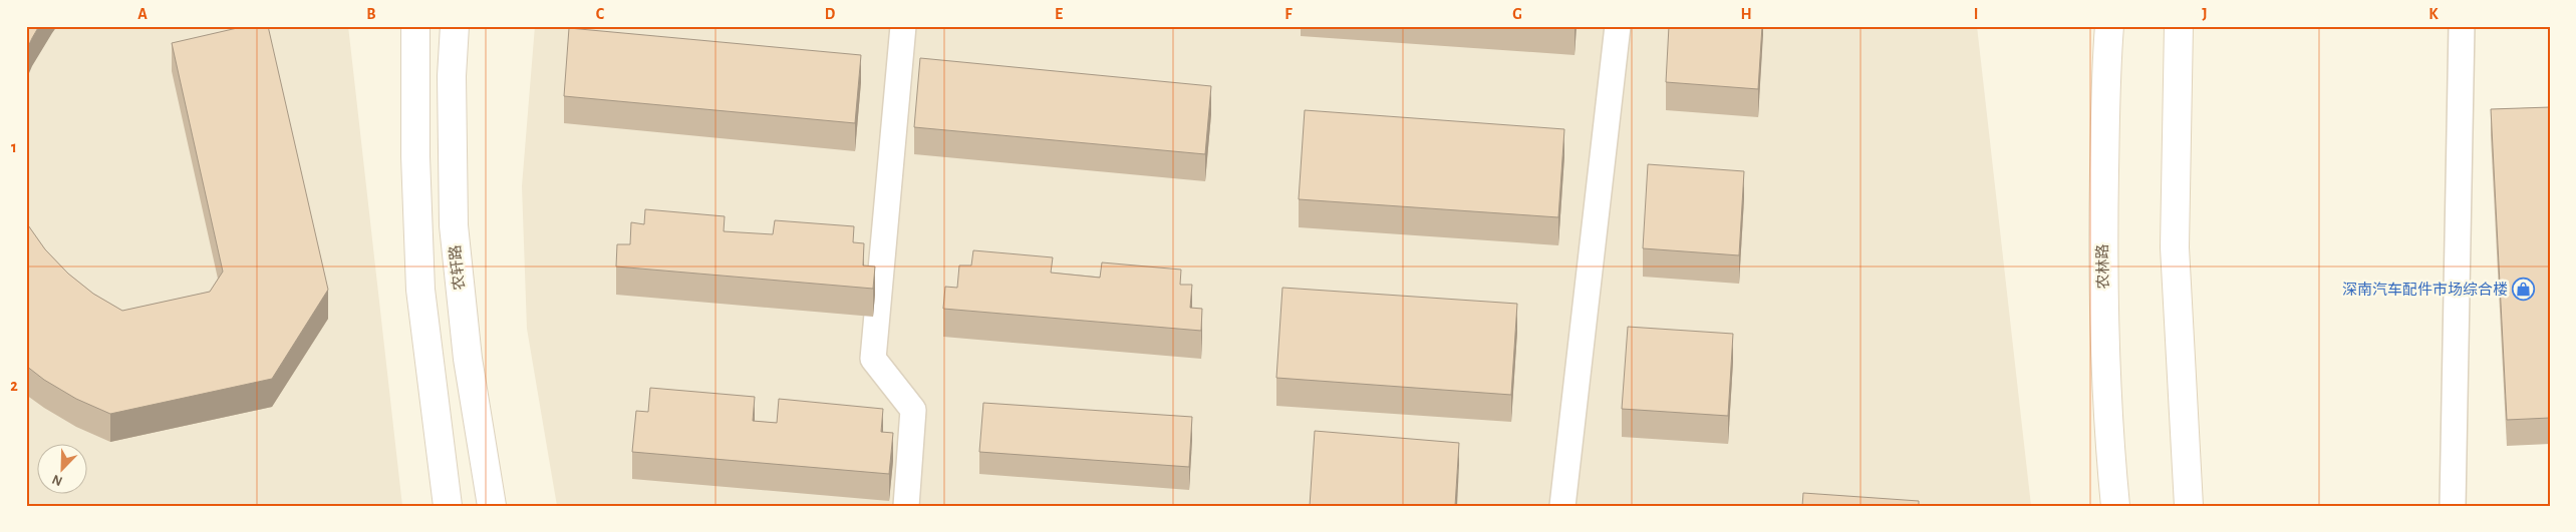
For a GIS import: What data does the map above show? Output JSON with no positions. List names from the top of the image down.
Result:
{
  "streets": {
    "street": ["农林路", "农轩路"]
  },
  "places": {
    "shop": ["深南汽车配件市场综合楼"]
  },
  "north": "bottom left",
  "grid": {
    "columns": [
      "A",
      "B",
      "C",
      "D",
      "E",
      "F",
      "G",
      "H",
      "I",
      "J",
      "K"
    ],
    "rows": ["1", "2"]
  }
}
